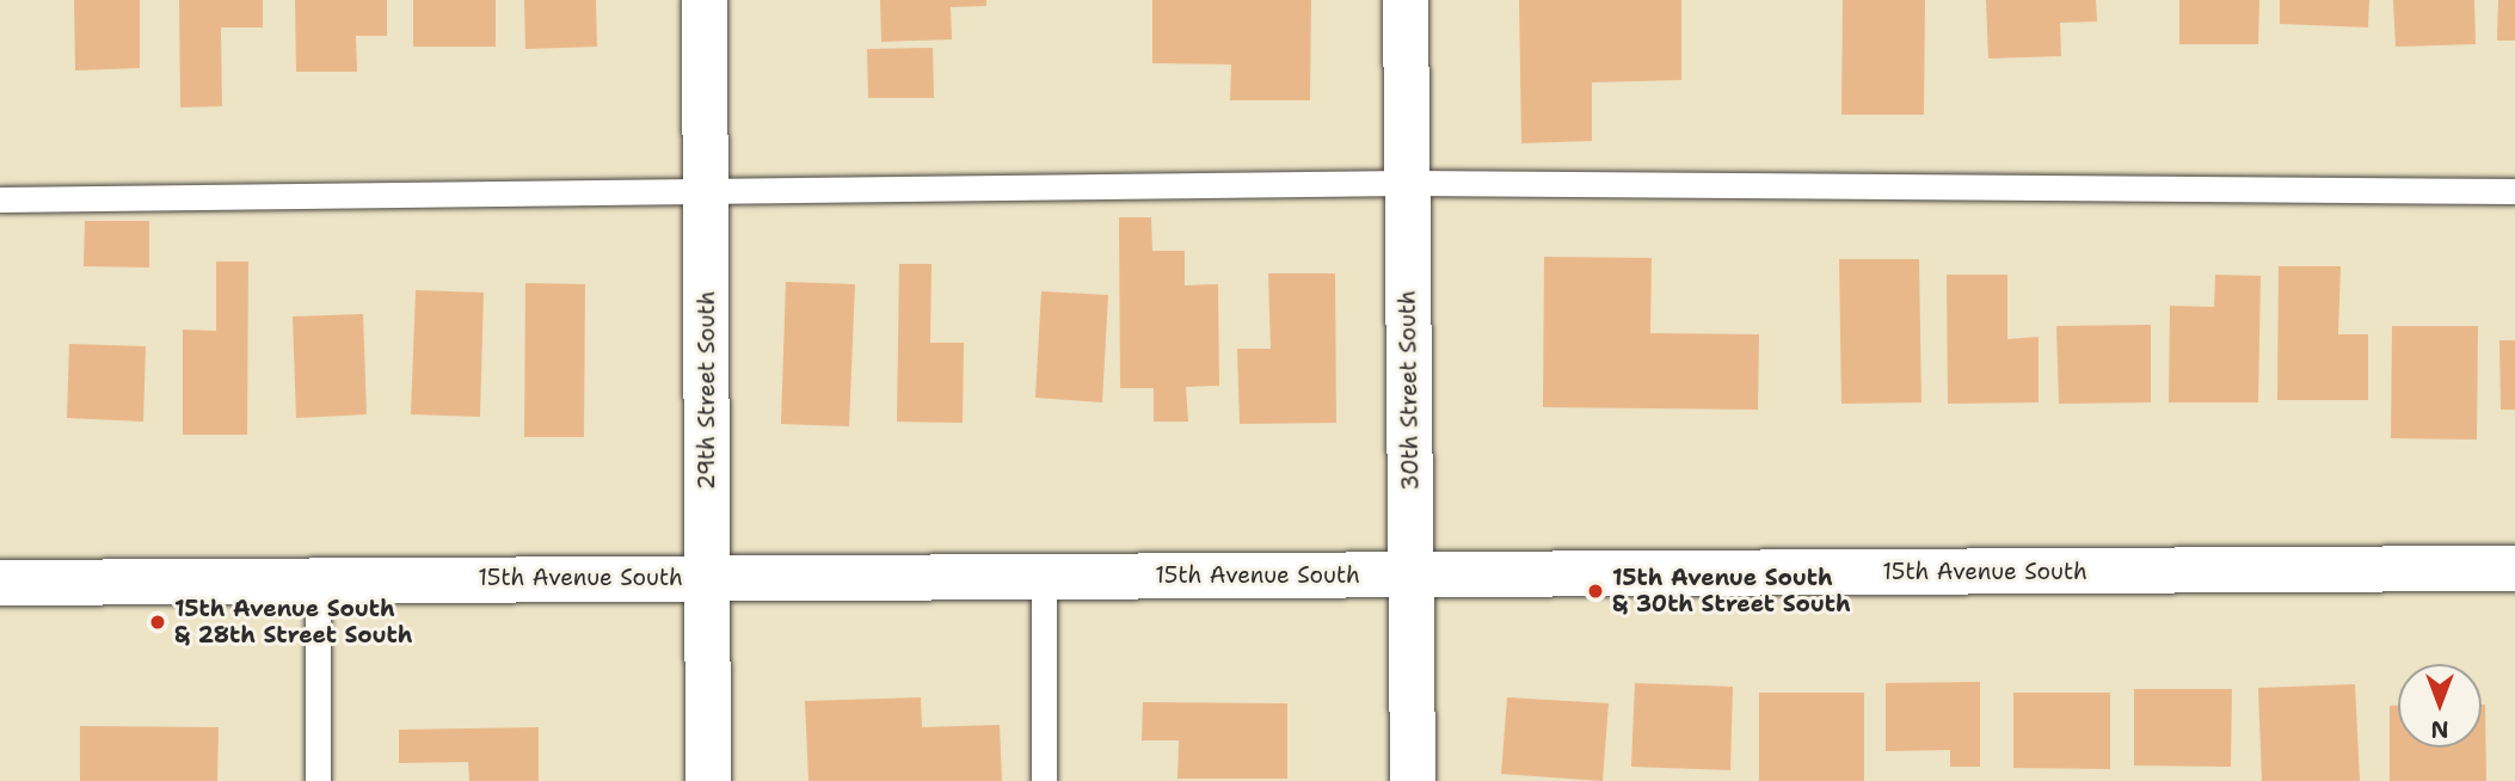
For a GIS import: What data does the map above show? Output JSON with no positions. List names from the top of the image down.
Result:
{
  "streets": {
    "street": ["29th Street South", "30th Street South", "15th Avenue South"]
  },
  "crossings": [
    ["29th Street South", "15th Avenue South"],
    ["30th Street South", "15th Avenue South"]
  ],
  "places": ["15th Avenue South & 30th Street South", "15th Avenue South & 28th Street South"],
  "north": "bottom"
}
